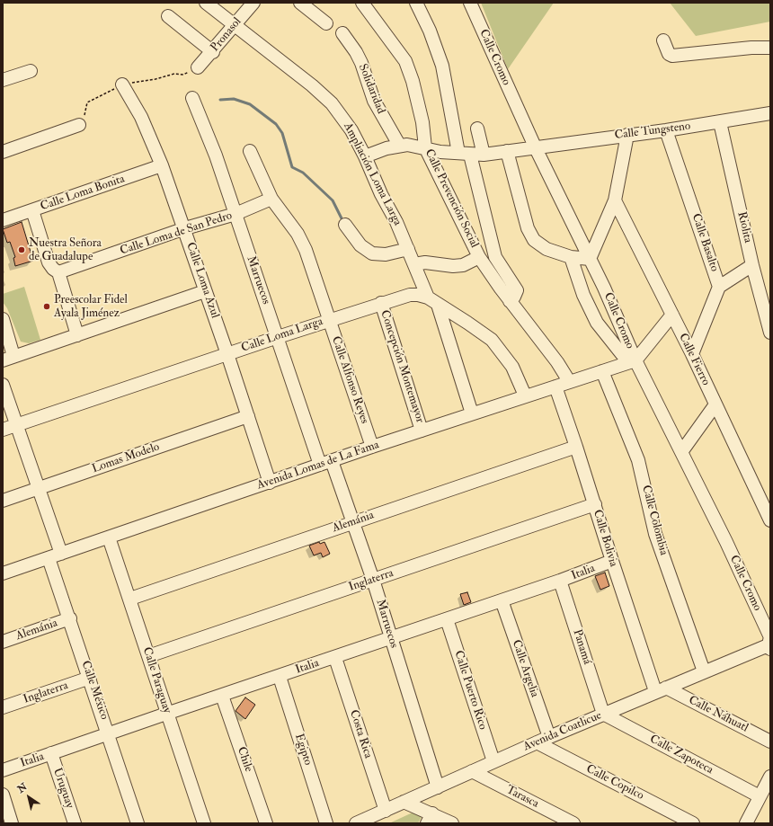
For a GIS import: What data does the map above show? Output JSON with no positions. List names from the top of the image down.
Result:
{
  "streets": {
    "street": [
      "Pronasol",
      "Calle Cromo",
      "Solidaridad",
      "Calle Tungsteno",
      "Ampliación Loma Larga",
      "Calle Loma Bonita",
      "Calle Prevención Social",
      "Riolita",
      "Calle Loma de San Pedro",
      "Calle Basalto",
      "Calle Loma Azul",
      "Marruecos",
      "Calle Loma Larga",
      "Calle Fierro",
      "Concepción Montemayor",
      "Calle Alfonso Reyes",
      "Lomas Modelo",
      "Avenida Lomas de La Fama",
      "Calle Colombia",
      "Alemánia",
      "Calle Bolivia",
      "Italia",
      "Inglaterra",
      "Panamá",
      "Calle Argelia",
      "Calle Paraguay",
      "Calle México",
      "Calle Puerto Rico",
      "Calle Náhuatl",
      "Avenida Coatlicue",
      "Costa Rica",
      "Egipto",
      "Calle Zapoteca",
      "Chile",
      "Calle Copilco",
      "Uruguay",
      "Tarasca"
    ]
  },
  "crossings": [
    ["Pronasol", "Ampliación Loma Larga"],
    ["Calle Cromo", "Calle Tungsteno"],
    ["Calle Cromo", "Avenida Lomas de La Fama"],
    ["Calle Cromo", "Avenida Coatlicue"],
    ["Calle Tungsteno", "Riolita"],
    ["Calle Tungsteno", "Calle Basalto"],
    ["Ampliación Loma Larga", "Calle Loma Larga"],
    ["Ampliación Loma Larga", "Avenida Lomas de La Fama"],
    ["Calle Loma Bonita", "Calle Loma Azul"],
    ["Calle Prevención Social", "Avenida Lomas de La Fama"],
    ["Calle Loma de San Pedro", "Calle Loma Azul"],
    ["Calle Loma de San Pedro", "Marruecos"],
    ["Calle Loma de San Pedro", "Calle Alfonso Reyes"],
    ["Calle Basalto", "Calle Fierro"],
    ["Calle Loma Azul", "Calle Loma Larga"],
    ["Calle Loma Azul", "Lomas Modelo"],
    ["Calle Loma Azul", "Avenida Lomas de La Fama"],
    ["Marruecos", "Calle Loma Larga"],
    ["Marruecos", "Avenida Lomas de La Fama"],
    ["Marruecos", "Alemánia"],
    ["Marruecos", "Italia"],
    ["Marruecos", "Inglaterra"],
    ["Marruecos", "Avenida Coatlicue"],
    ["Calle Loma Larga", "Concepción Montemayor"],
    ["Calle Loma Larga", "Calle Alfonso Reyes"],
    ["Calle Loma Larga", "Avenida Lomas de La Fama"],
    ["Calle Loma Larga", "Calle México"],
    ["Concepción Montemayor", "Avenida Lomas de La Fama"],
    ["Calle Alfonso Reyes", "Avenida Lomas de La Fama"],
    ["Lomas Modelo", "Calle México"],
    ["Avenida Lomas de La Fama", "Calle Colombia"],
    ["Avenida Lomas de La Fama", "Calle Bolivia"],
    ["Avenida Lomas de La Fama", "Calle Paraguay"],
    ["Avenida Lomas de La Fama", "Calle México"],
    ["Calle Colombia", "Avenida Coatlicue"],
    ["Alemánia", "Calle Bolivia"],
    ["Alemánia", "Calle Paraguay"],
    ["Alemánia", "Calle México"],
    ["Calle Bolivia", "Italia"],
    ["Calle Bolivia", "Inglaterra"],
    ["Calle Bolivia", "Calle Náhuatl"],
    ["Calle Bolivia", "Avenida Coatlicue"],
    ["Italia", "Panamá"],
    ["Italia", "Calle Argelia"],
    ["Italia", "Calle Paraguay"],
    ["Italia", "Calle México"],
    ["Italia", "Calle Puerto Rico"],
    ["Italia", "Costa Rica"],
    ["Italia", "Egipto"],
    ["Italia", "Chile"],
    ["Italia", "Uruguay"],
    ["Inglaterra", "Calle Paraguay"],
    ["Inglaterra", "Calle México"],
    ["Panamá", "Avenida Coatlicue"],
    ["Panamá", "Calle Zapoteca"],
    ["Calle Argelia", "Avenida Coatlicue"],
    ["Calle Puerto Rico", "Avenida Coatlicue"],
    ["Calle Náhuatl", "Avenida Coatlicue"],
    ["Avenida Coatlicue", "Costa Rica"],
    ["Avenida Coatlicue", "Calle Zapoteca"],
    ["Avenida Coatlicue", "Calle Copilco"],
    ["Avenida Coatlicue", "Tarasca"]
  ],
  "places": ["Nuestra Señora de Guadalupe", "Preescolar Fidel Ayala Jiménez"],
  "north": "top left"
}
